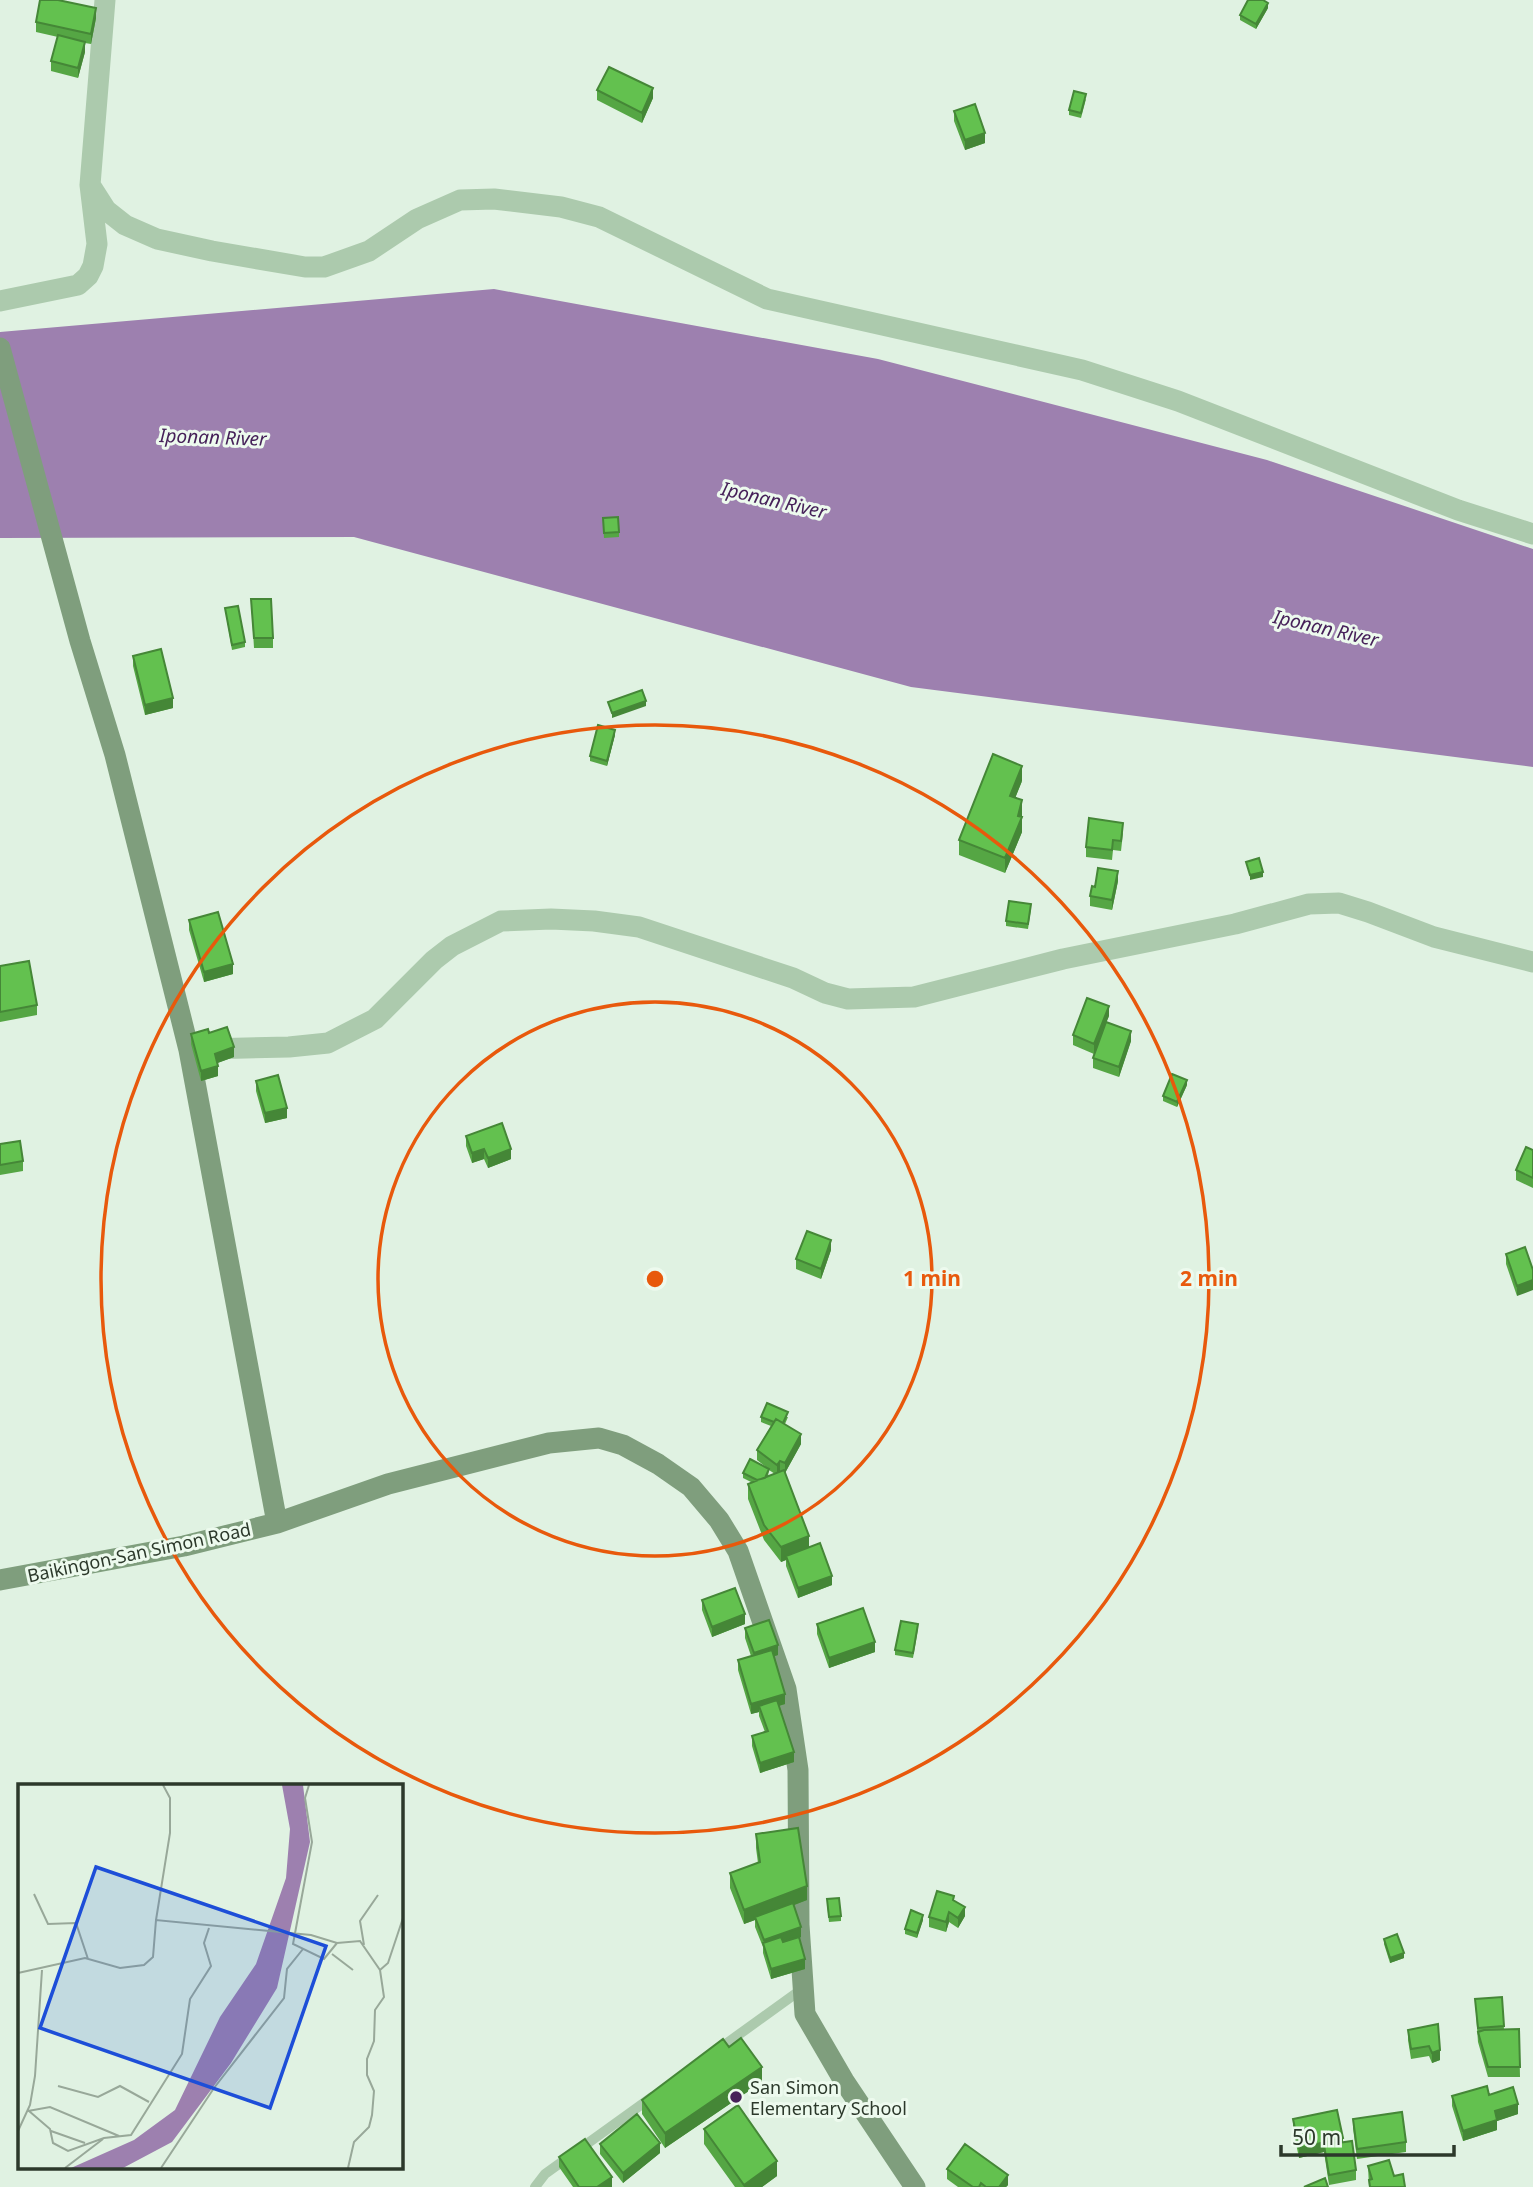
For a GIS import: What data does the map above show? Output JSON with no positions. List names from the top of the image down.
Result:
{
  "streets": {
    "street": ["Baikingon-San Simon Road"]
  },
  "water": ["Iponan River"],
  "places": ["San Simon Elementary School"],
  "scale_bar": "50 m",
  "rings": ["1 min", "2 min"]
}
